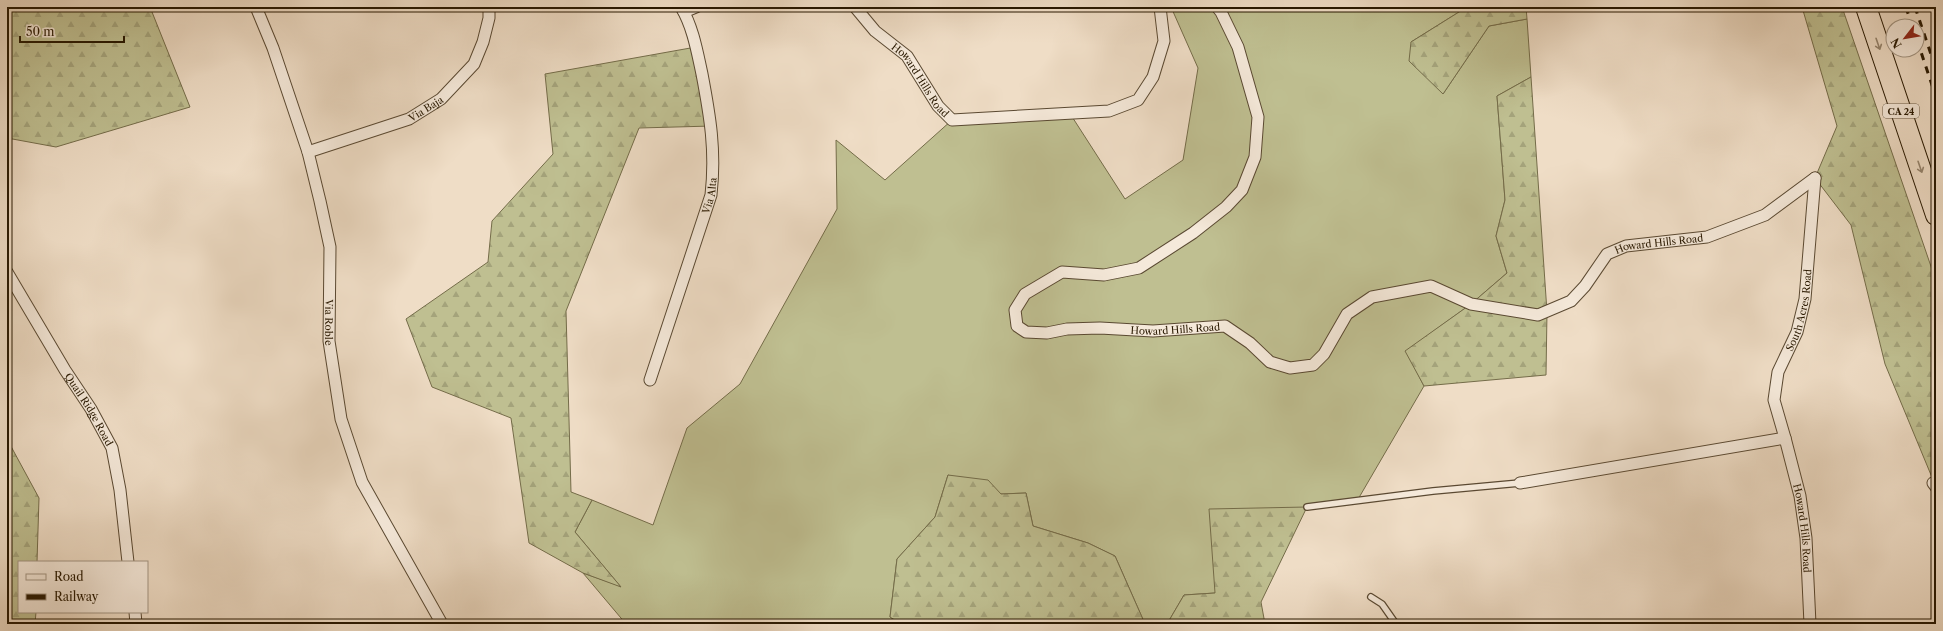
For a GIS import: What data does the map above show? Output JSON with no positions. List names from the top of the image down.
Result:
{
  "streets": {
    "highway": ["CA 24"],
    "street": [
      "Howard Hills Road",
      "Via Baja",
      "Via Alta",
      "South Acres Road",
      "Via Roble",
      "Quail Ridge Road"
    ]
  },
  "crossings": [
    ["Howard Hills Road", "South Acres Road"],
    ["Via Baja", "Via Roble"]
  ],
  "legend": ["Road", "Railway"],
  "scale_bar": "50 m",
  "north": "bottom left"
}
